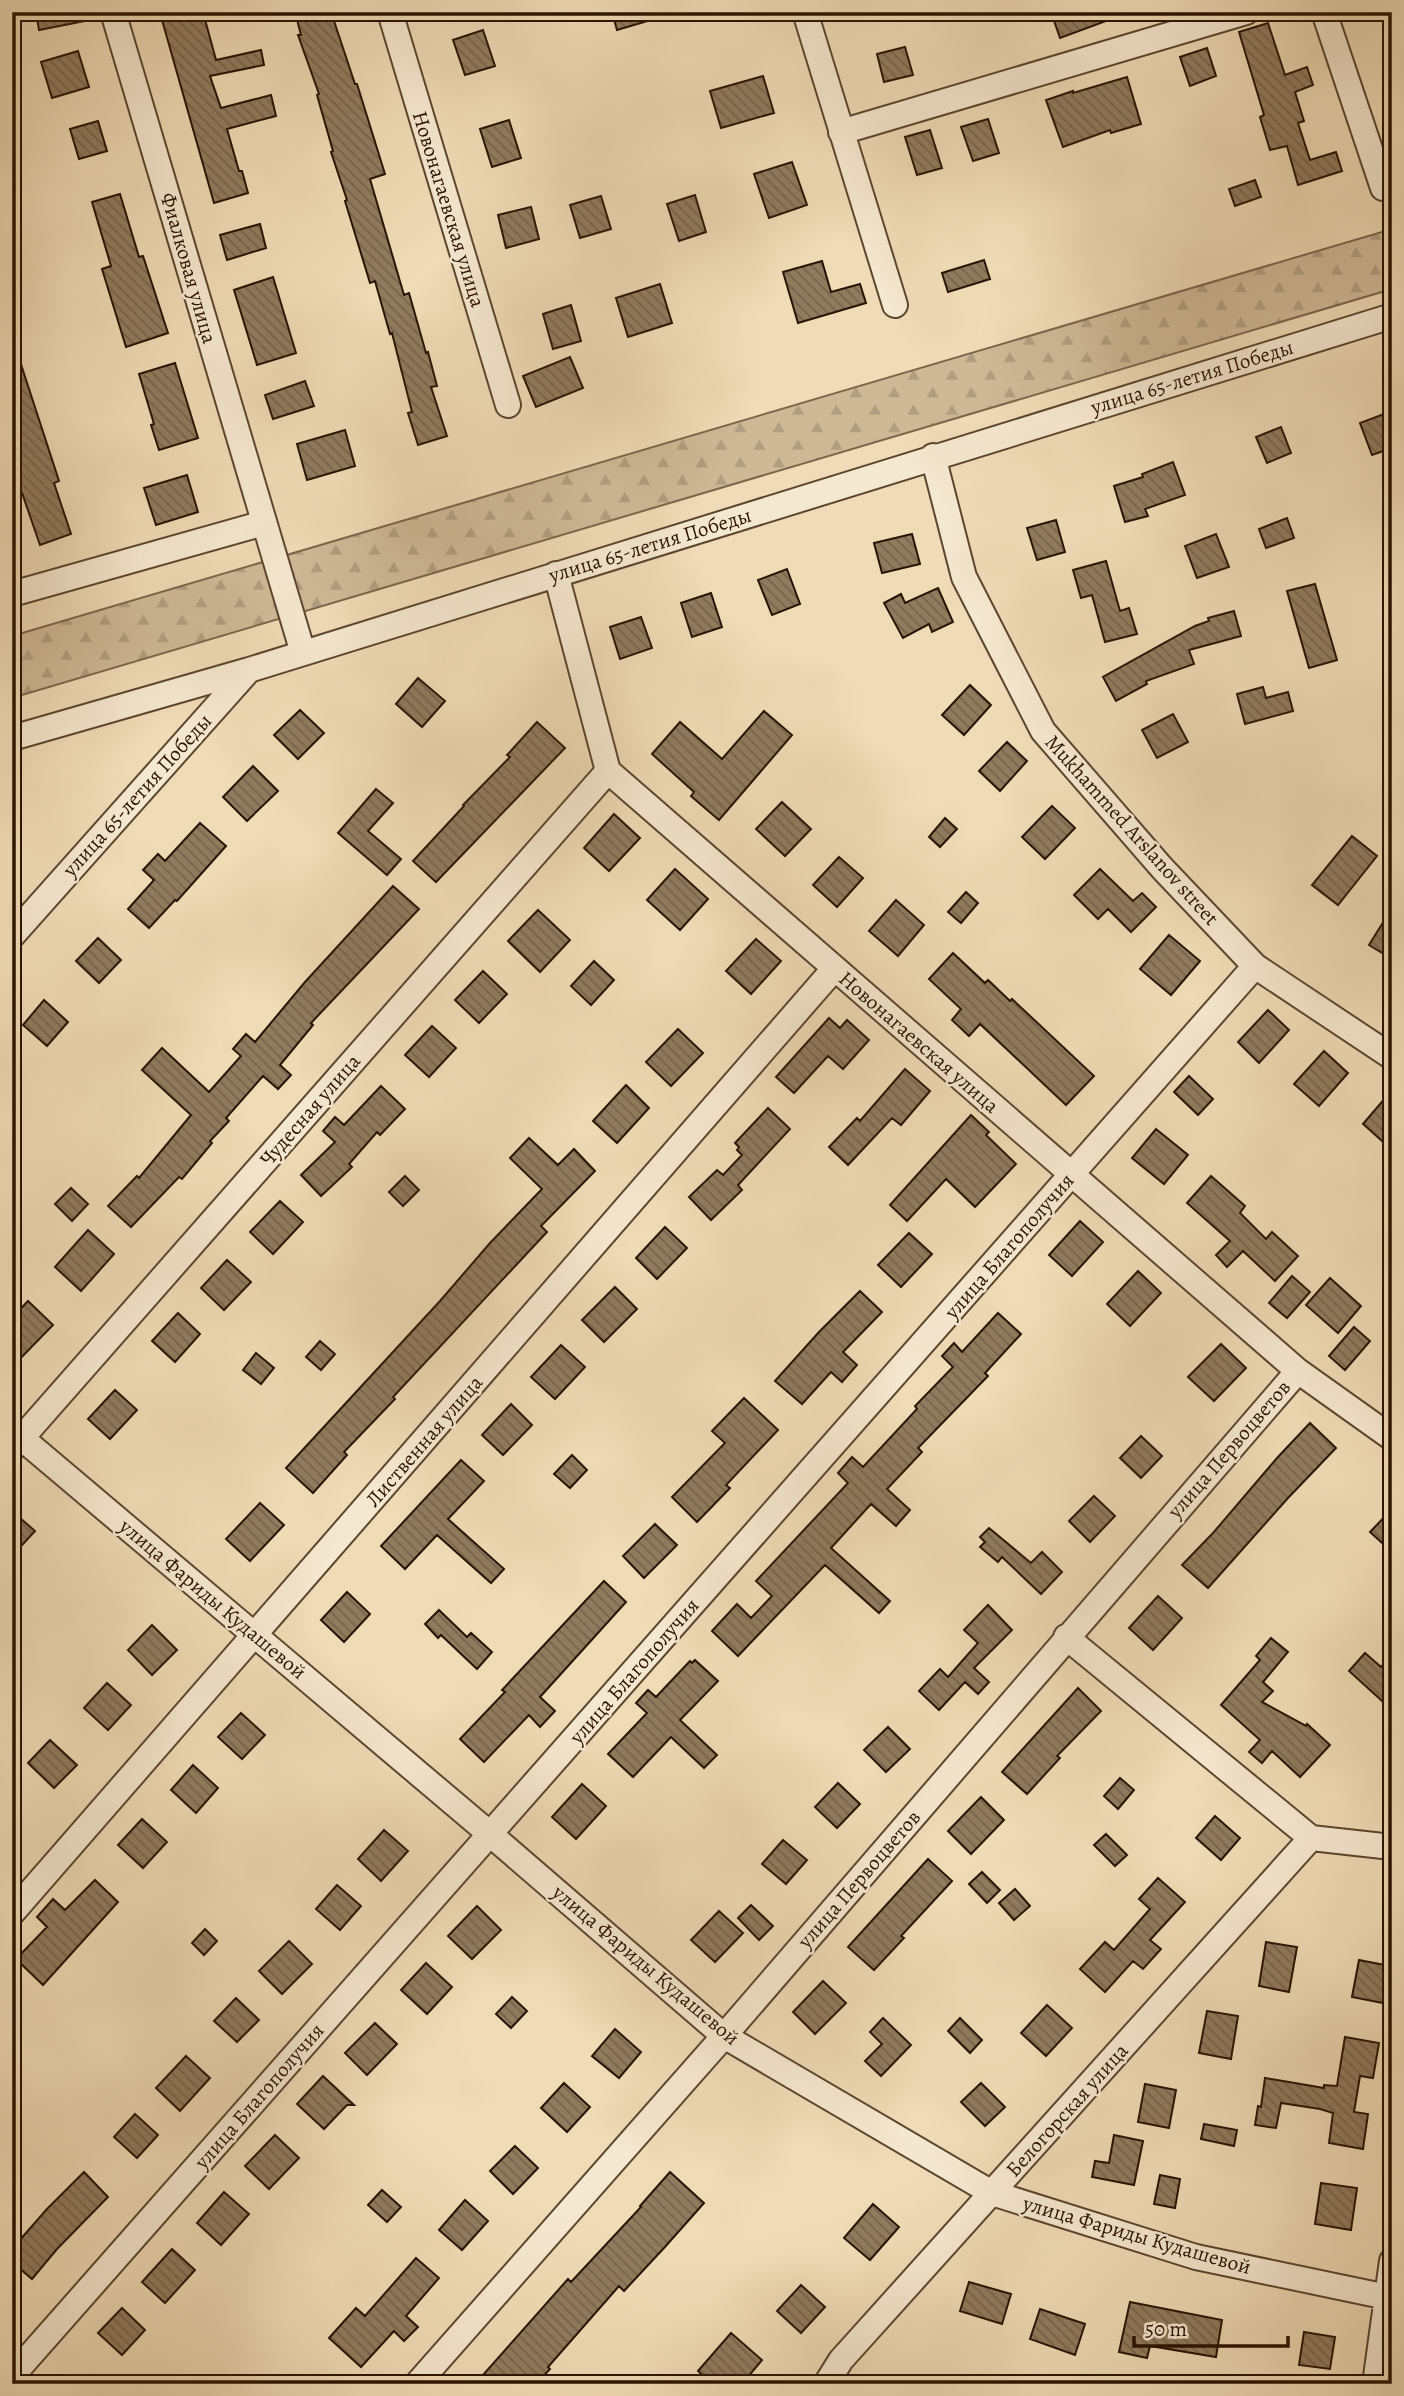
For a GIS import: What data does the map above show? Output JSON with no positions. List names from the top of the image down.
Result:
{
  "streets": {
    "street": [
      "Новонагаевская улица",
      "Фиалковая улица",
      "улица 65-летия Победы",
      "Mukhammed Arslanov street",
      "Чудесная улица",
      "улица Благополучия",
      "Лиственная улица",
      "улица Первоцветов",
      "улица Фариды Кудашевой",
      "Белогорская улица"
    ]
  },
  "crossings": [
    ["Новонагаевская улица", "Чудесная улица"],
    ["Новонагаевская улица", "улица Благополучия"],
    ["Новонагаевская улица", "Лиственная улица"],
    ["Новонагаевская улица", "улица Первоцветов"],
    ["Фиалковая улица", "улица 65-летия Победы"],
    ["улица 65-летия Победы", "Mukhammed Arslanov street"],
    ["Mukhammed Arslanov street", "улица Благополучия"],
    ["Чудесная улица", "улица Фариды Кудашевой"],
    ["улица Благополучия", "улица Фариды Кудашевой"],
    ["Лиственная улица", "улица Фариды Кудашевой"],
    ["улица Первоцветов", "улица Фариды Кудашевой"],
    ["улица Фариды Кудашевой", "Белогорская улица"]
  ],
  "scale_bar": "50 m"
}
